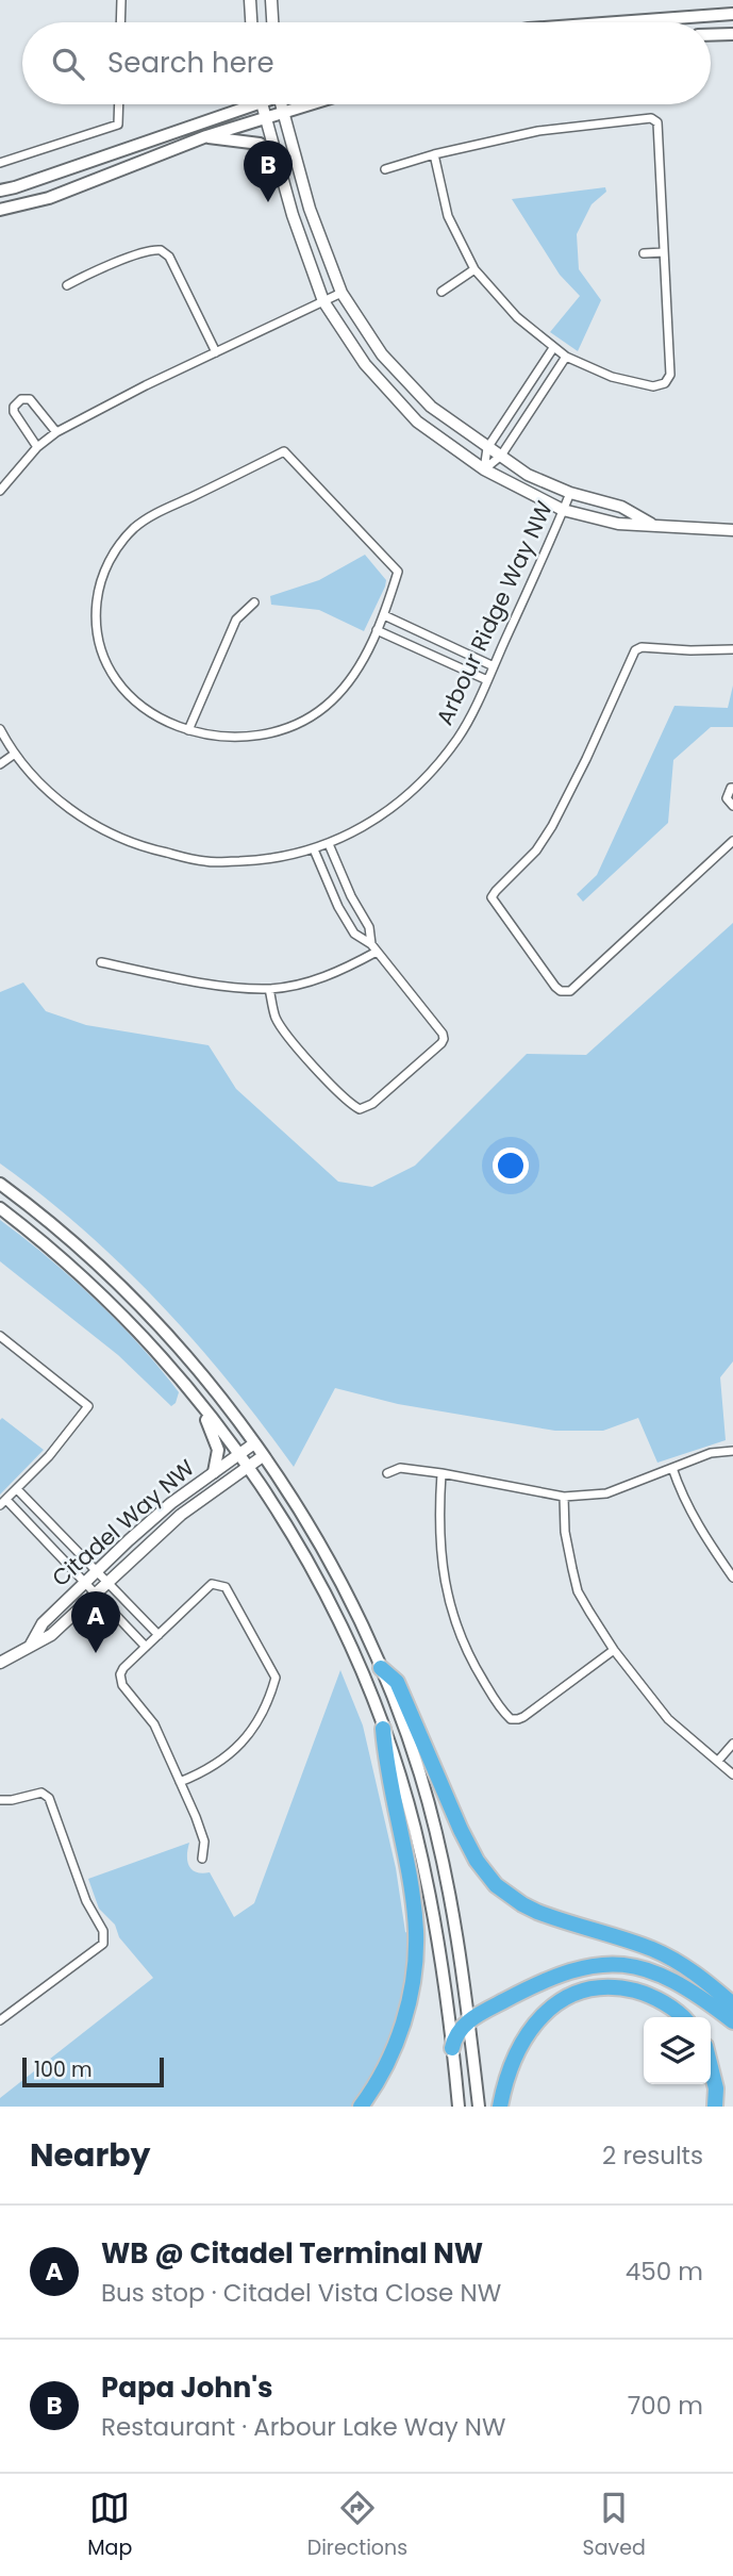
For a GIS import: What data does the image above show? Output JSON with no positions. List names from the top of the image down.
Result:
{
  "streets": {
    "street": ["Arbour Ridge Way NW", "Citadel Way NW"]
  },
  "scale_bar": "100 m",
  "page": {
    "search": "Search here",
    "pins": ["B", "A"],
    "scale": "100 m",
    "heading": ["Nearby", "2 results"],
    "list": [
      {
        "mark": "A",
        "name": "WB @ Citadel Terminal NW",
        "note": "Bus stop · Citadel Vista Close NW",
        "value": "450 m"
      },
      {
        "mark": "B",
        "name": "Papa John's",
        "note": "Restaurant · Arbour Lake Way NW",
        "value": "700 m"
      }
    ],
    "nav": ["Map", "Directions", "Saved"]
  }
}
